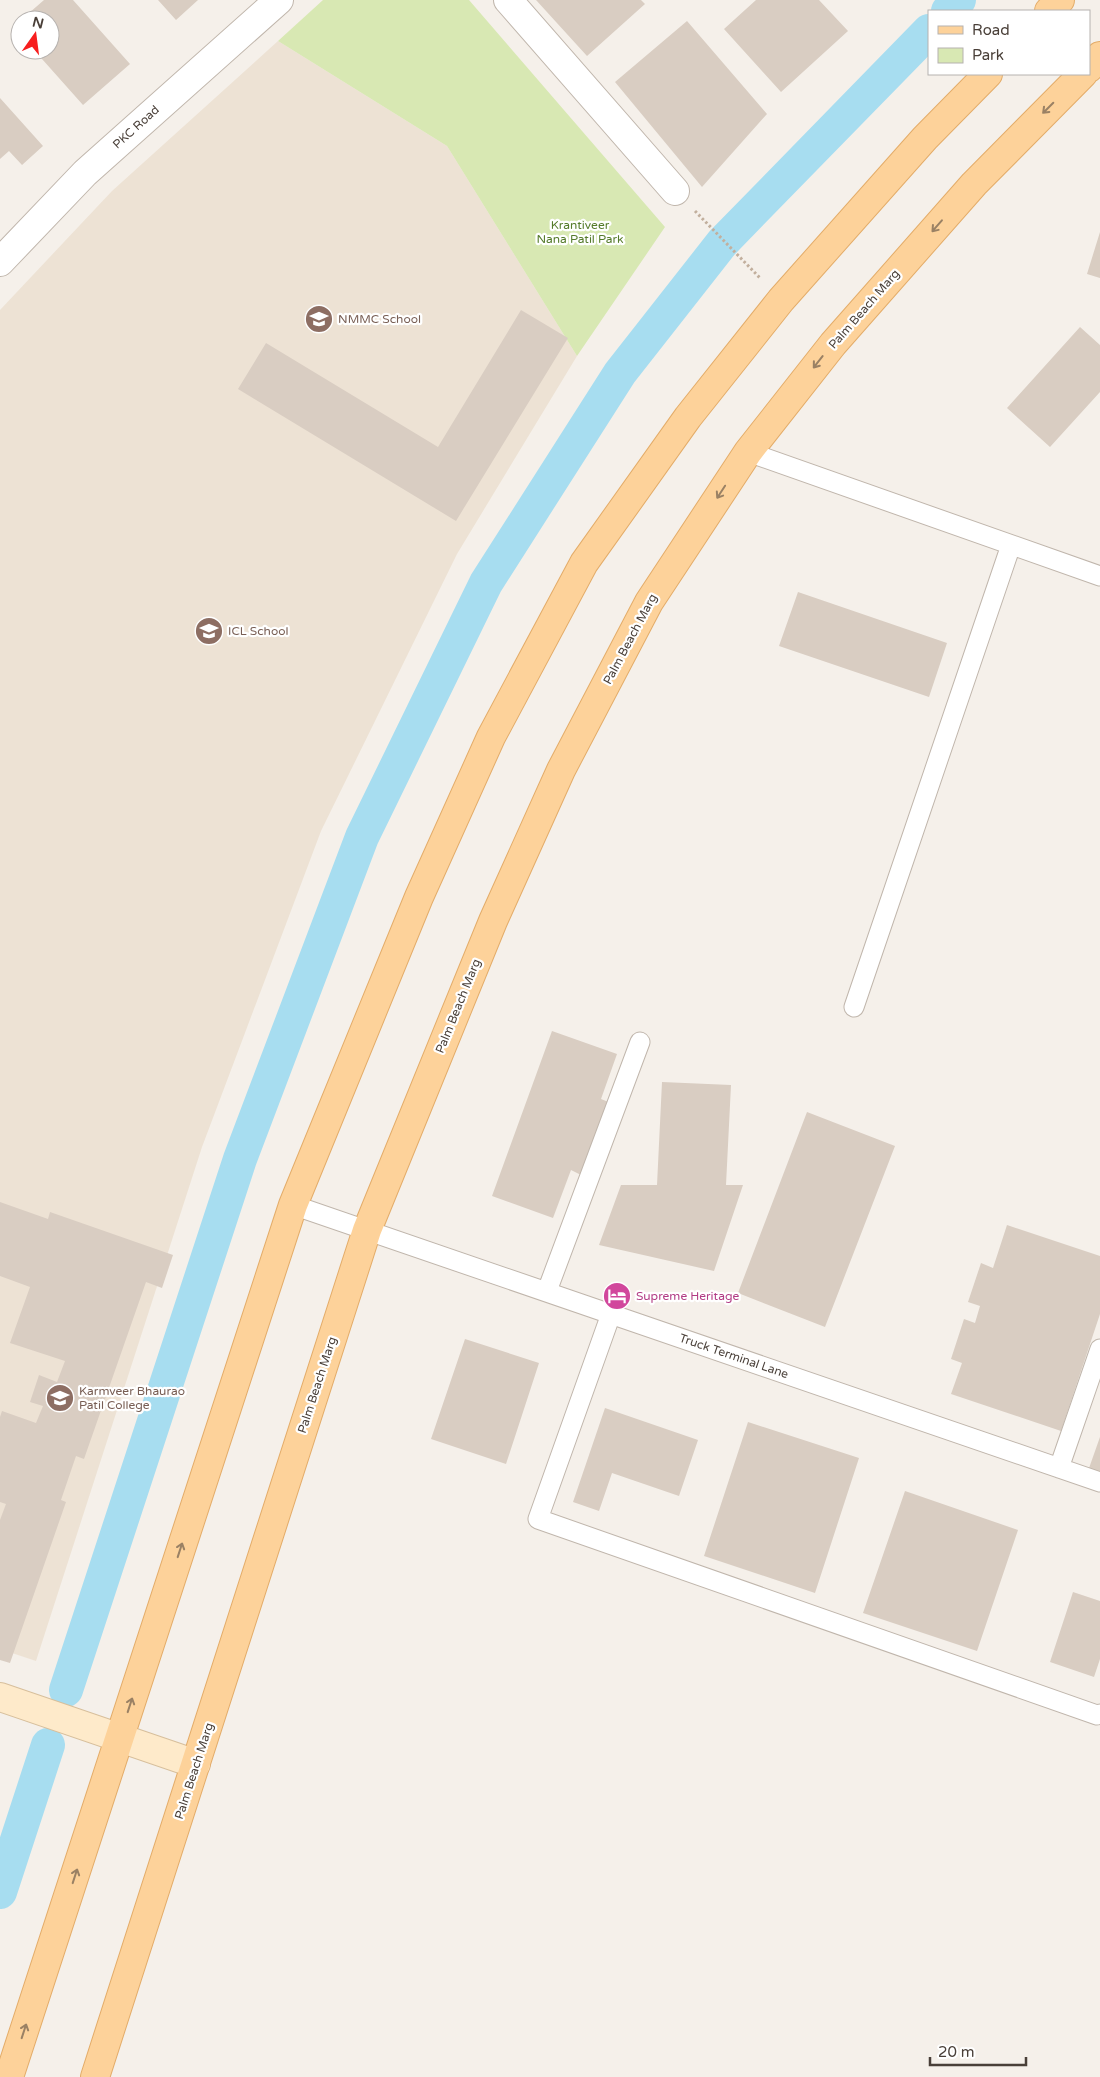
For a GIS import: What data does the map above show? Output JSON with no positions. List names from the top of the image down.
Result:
{
  "streets": {
    "main road": ["Palm Beach Marg"],
    "street": ["PKC Road"],
    "lane": ["Truck Terminal Lane"]
  },
  "crossings": [
    ["Palm Beach Marg", "Truck Terminal Lane"]
  ],
  "parks": ["Krantiveer Nana Patil Park"],
  "places": {
    "school or university": ["NMMC School", "ICL School", "Karmveer Bhaurao Patil College"],
    "hotel": ["Supreme Heritage"]
  },
  "legend": ["Road", "Park"],
  "scale_bar": "20 m",
  "north": "top"
}
